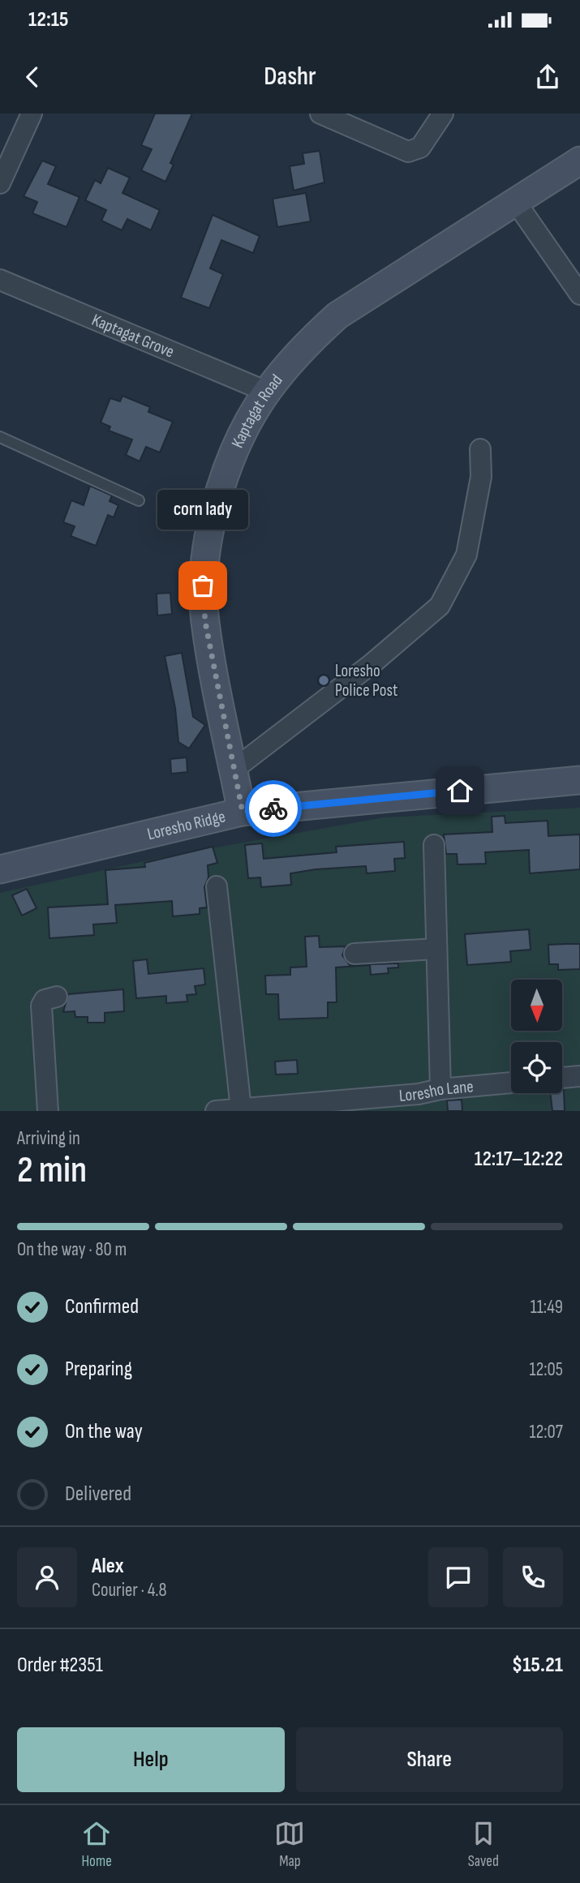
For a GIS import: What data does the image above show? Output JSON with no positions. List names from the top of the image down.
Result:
{
  "streets": {
    "main road": ["Kaptagat Road", "Loresho Ridge"],
    "street": ["Kaptagat Grove", "Loresho Lane"]
  },
  "crossings": [
    ["Kaptagat Grove", "Kaptagat Road"],
    ["Kaptagat Road", "Loresho Ridge"]
  ],
  "places": ["corn lady", "Loresho Police Post"],
  "north": "bottom",
  "page": {
    "status": "12:15",
    "header": "Dashr",
    "bubble": "corn lady",
    "heading": ["2 min", "Arriving in", "12:17–12:22"],
    "panel": [
      "Alex",
      "Courier · 4.8",
      "Order #2351",
      "$15.21"
    ],
    "bar": "On the way · 80 m",
    "list": [
      ["Confirmed", "11:49"],
      ["Preparing", "12:05"],
      ["On the way", "12:07"],
      "Delivered"
    ],
    "buttons": ["Help", "Share"],
    "tabs": ["Home", "Map", "Saved"]
  }
}
